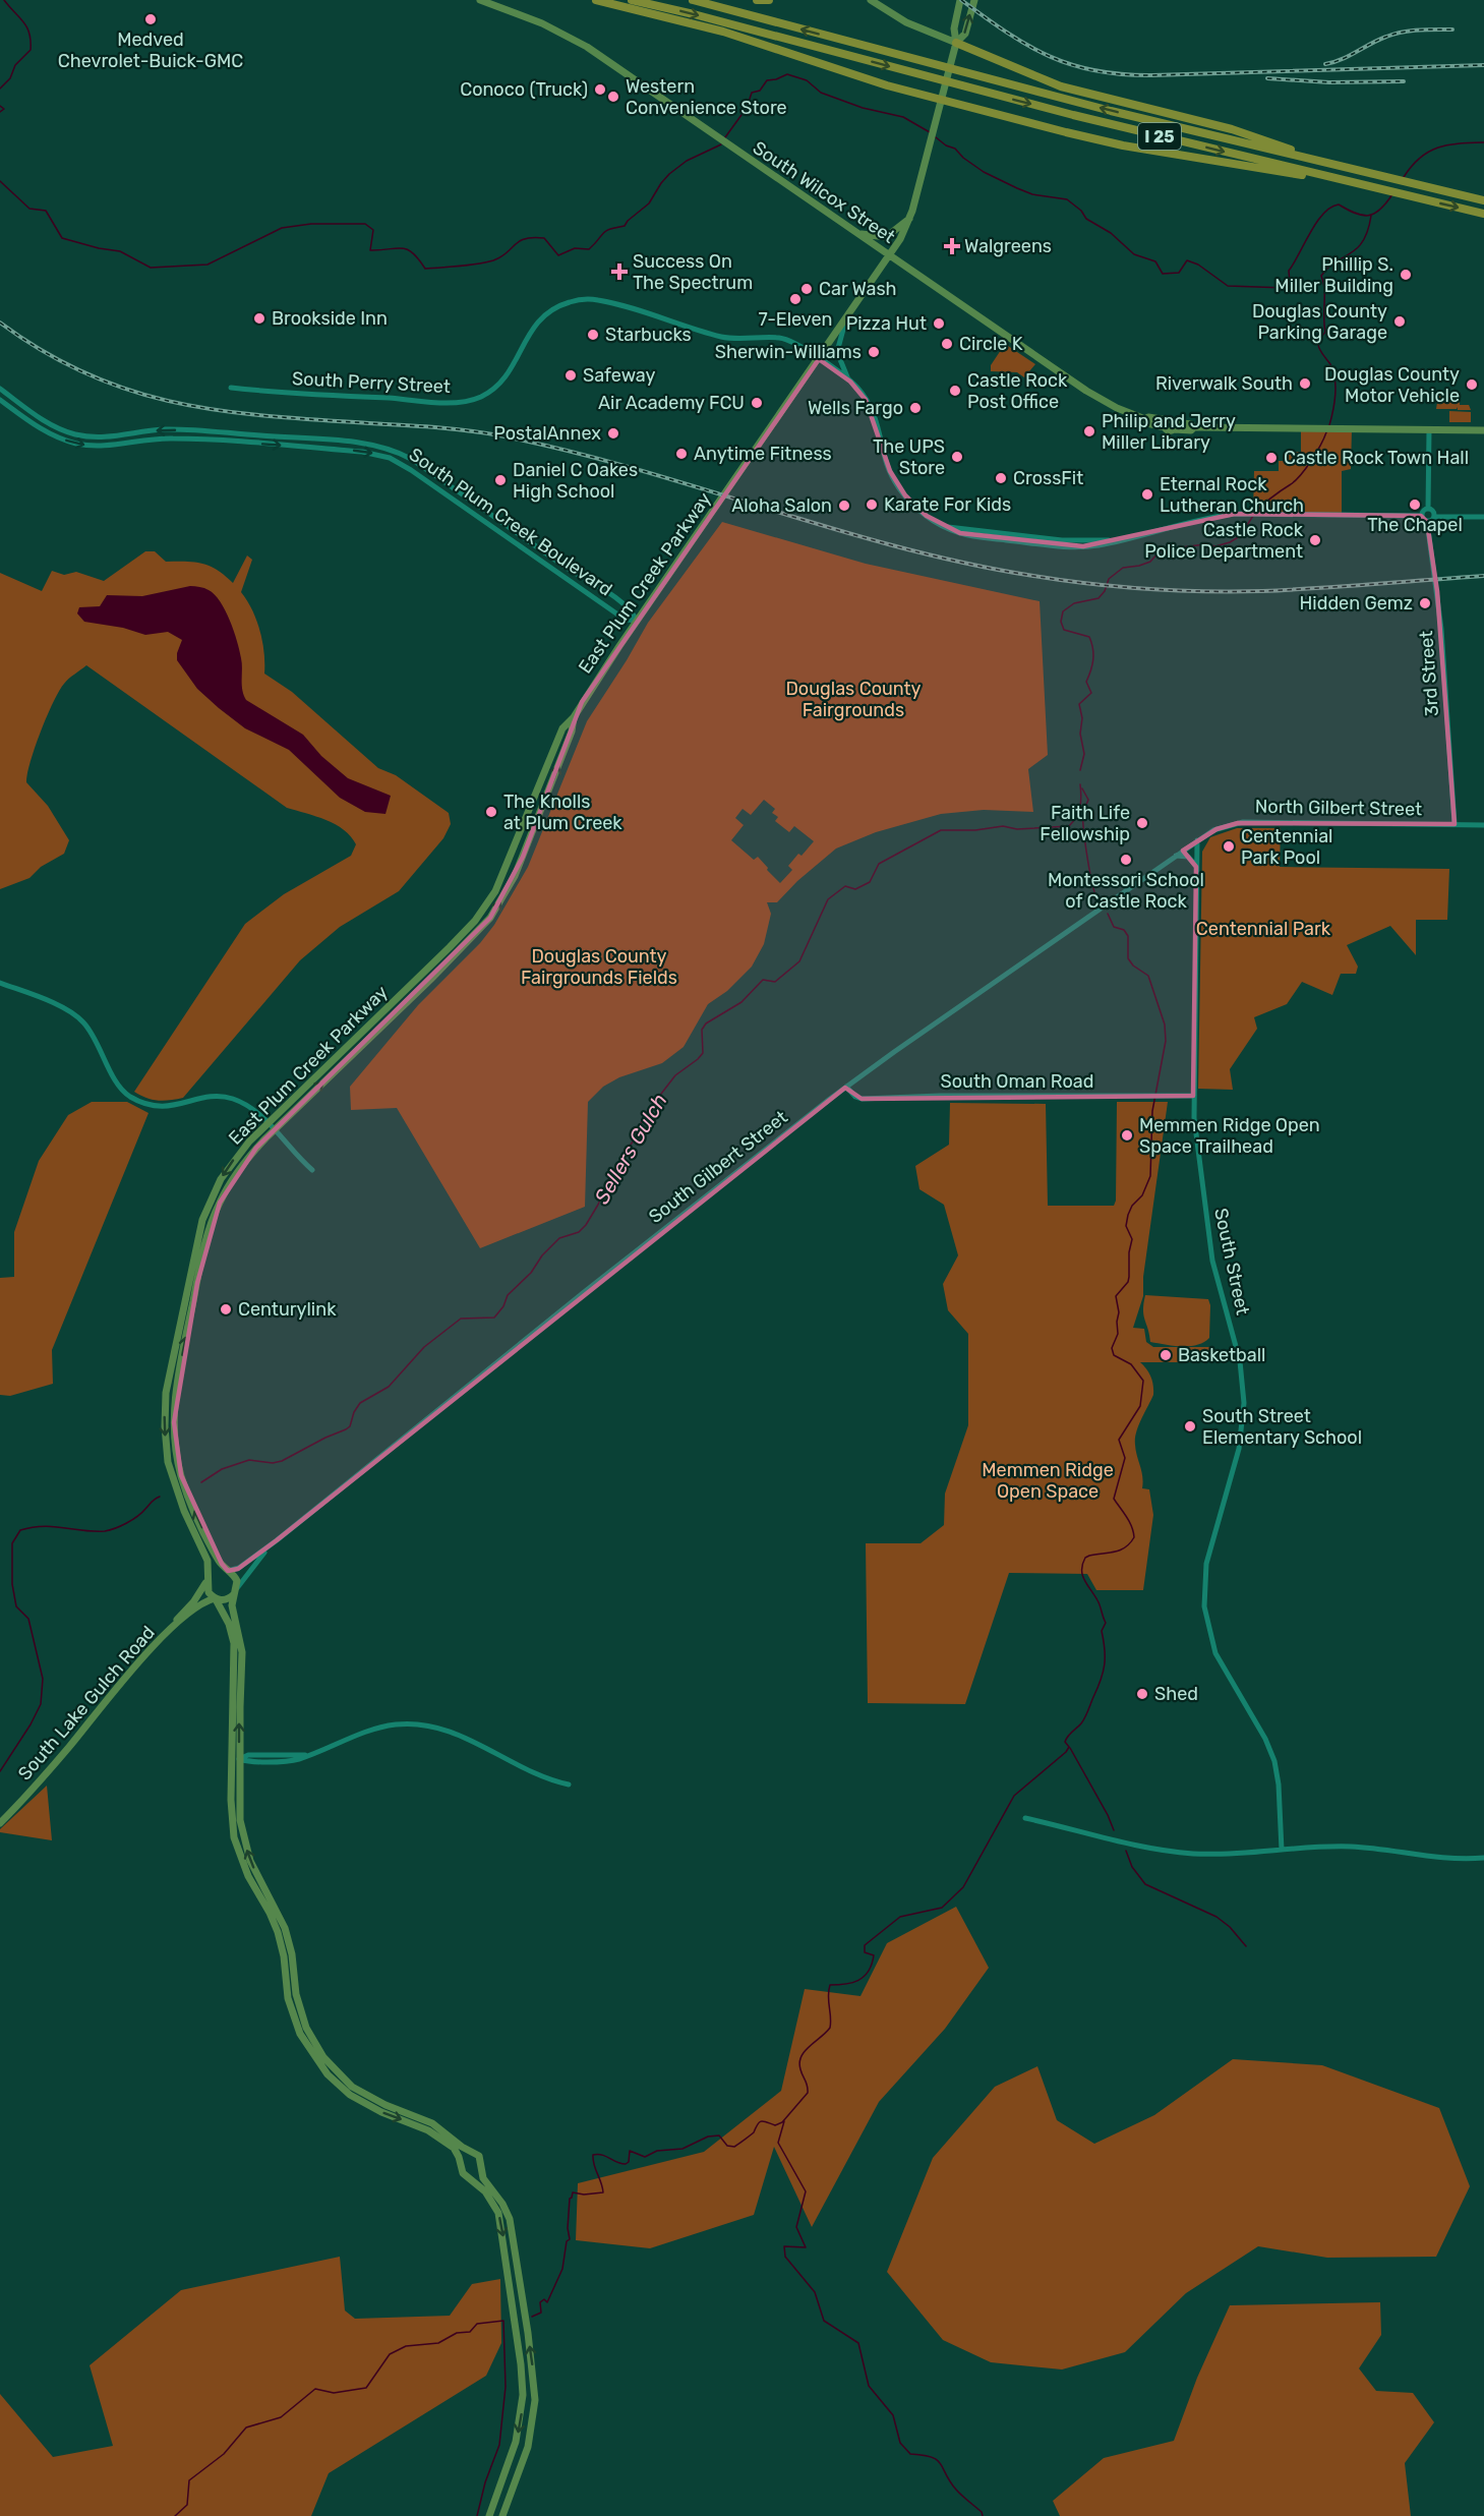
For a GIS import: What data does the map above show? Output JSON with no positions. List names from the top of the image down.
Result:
{
  "streets": {
    "highway": ["I 25"],
    "main road": ["South Wilcox Street", "East Plum Creek Parkway", "South Lake Gulch Road"],
    "street": [
      "South Perry Street",
      "South Plum Creek Boulevard",
      "3rd Street",
      "North Gilbert Street",
      "South Oman Road",
      "South Gilbert Street",
      "South Street"
    ]
  },
  "crossings": [
    ["South Wilcox Street", "East Plum Creek Parkway"],
    ["South Perry Street", "East Plum Creek Parkway"],
    ["South Perry Street", "3rd Street"],
    ["South Plum Creek Boulevard", "East Plum Creek Parkway"],
    ["East Plum Creek Parkway", "South Gilbert Street"],
    ["East Plum Creek Parkway", "South Lake Gulch Road"],
    ["3rd Street", "North Gilbert Street"],
    ["North Gilbert Street", "South Gilbert Street"],
    ["North Gilbert Street", "South Street"],
    ["South Oman Road", "South Gilbert Street"],
    ["South Oman Road", "South Street"],
    ["South Gilbert Street", "South Street"],
    ["South Gilbert Street", "South Lake Gulch Road"]
  ],
  "water": ["Sellers Gulch"],
  "parks": [
    "Douglas County Fairgrounds",
    "Centennial Park",
    "Douglas County Fairgrounds Fields",
    "Memmen Ridge Open Space"
  ],
  "places": {
    "other": [
      "Medved Chevrolet-Buick-GMC",
      "Conoco (Truck)",
      "Western Convenience Store",
      "Phillip S. Miller Building",
      "Car Wash",
      "7-Eleven",
      "Brookside Inn",
      "Douglas County Parking Garage",
      "Pizza Hut",
      "Starbucks",
      "Circle K",
      "Sherwin-Williams",
      "Safeway",
      "Riverwalk South",
      "Douglas County Motor Vehicle",
      "Castle Rock Post Office",
      "Air Academy FCU",
      "Wells Fargo",
      "Philip and Jerry Miller Library",
      "PostalAnnex",
      "Anytime Fitness",
      "The UPS Store",
      "Castle Rock Town Hall",
      "CrossFit",
      "Daniel C Oakes High School",
      "Eternal Rock Lutheran Church",
      "Karate For Kids",
      "The Chapel",
      "Aloha Salon",
      "Castle Rock Police Department",
      "Hidden Gemz",
      "The Knolls at Plum Creek",
      "Faith Life Fellowship",
      "Centennial Park Pool",
      "Montessori School of Castle Rock",
      "Memmen Ridge Open Space Trailhead",
      "Centurylink",
      "Basketball",
      "South Street Elementary School",
      "Shed"
    ],
    "health": ["Walgreens", "Success On The Spectrum"]
  }
}
